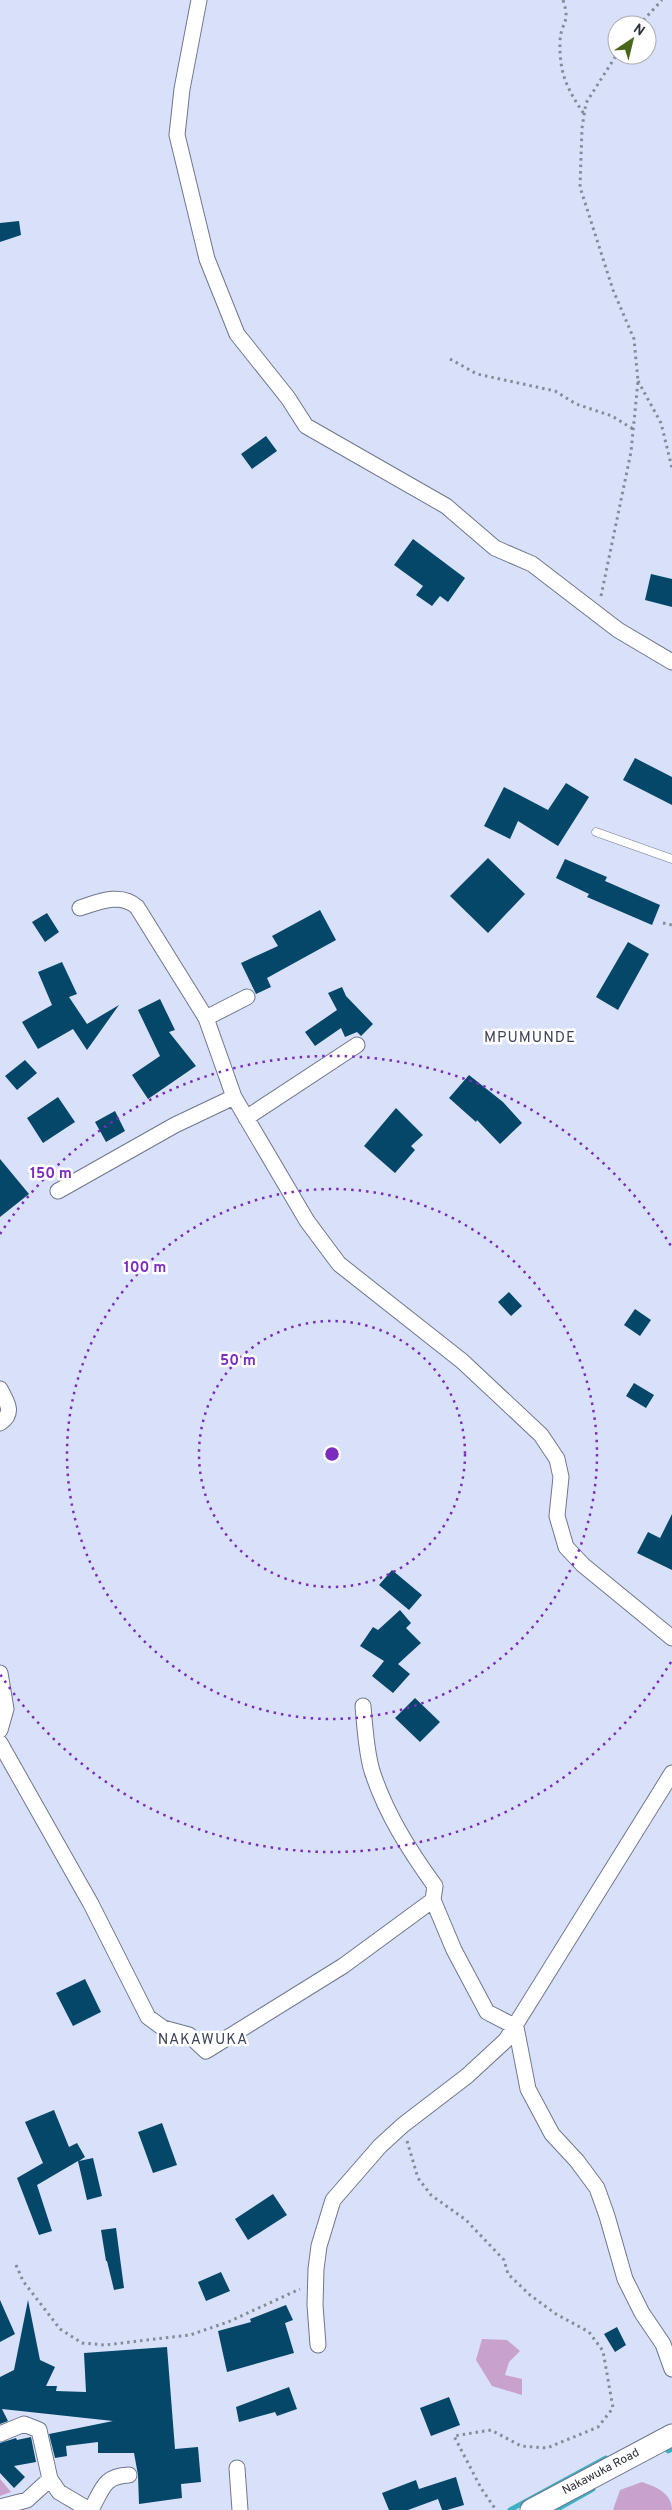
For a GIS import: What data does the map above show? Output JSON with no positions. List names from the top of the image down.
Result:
{
  "streets": {
    "main road": ["Nakawuka Road"]
  },
  "districts": ["MPUMUNDE", "NAKAWUKA"],
  "north": "top right",
  "rings": ["150 m", "100 m", "50 m"]
}
